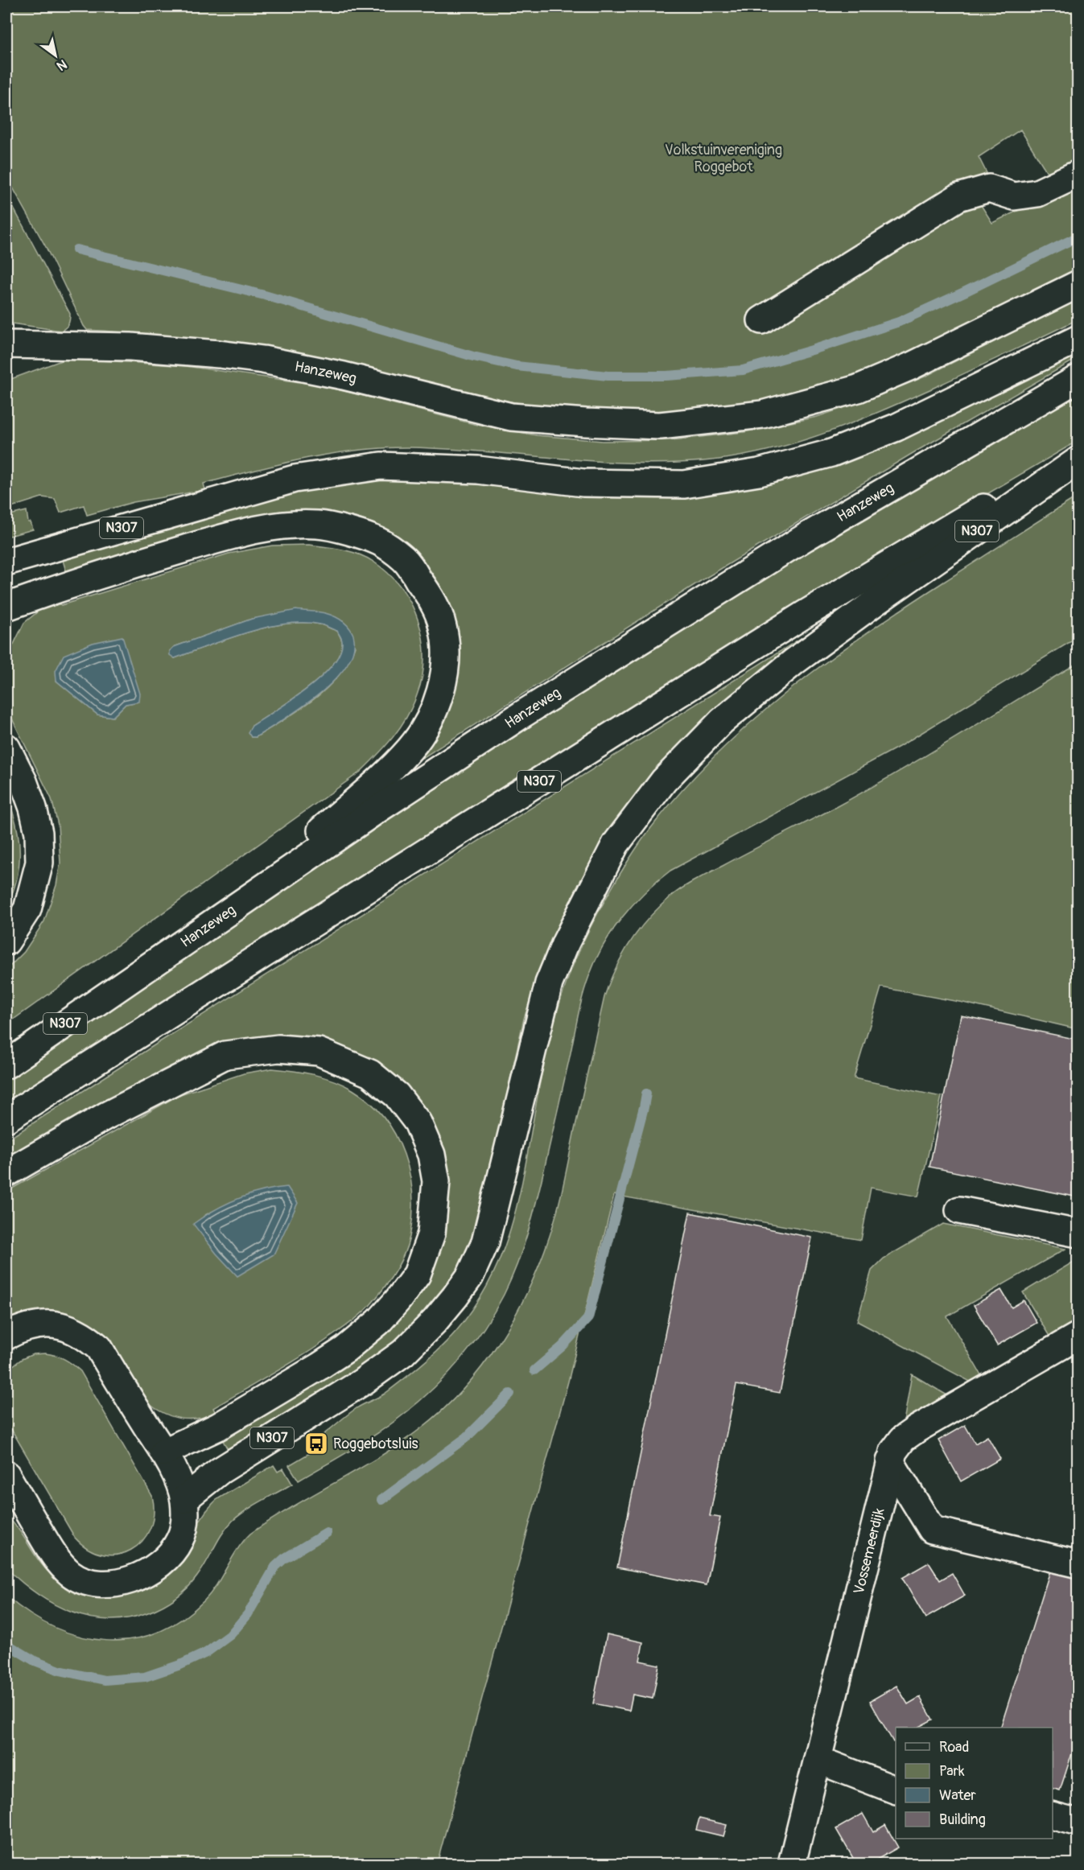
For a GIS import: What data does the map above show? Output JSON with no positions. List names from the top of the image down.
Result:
{
  "streets": {
    "main road": ["Hanzeweg", "N307", "Vossemeerdijk"]
  },
  "crossings": [
    ["Hanzeweg", "N307"]
  ],
  "parks": ["Volkstuinvereniging Roggebot"],
  "places": {
    "bus stop": ["Roggebotsluis"]
  },
  "legend": [
    "Road",
    "Park",
    "Water",
    "Building"
  ],
  "north": "bottom right"
}
